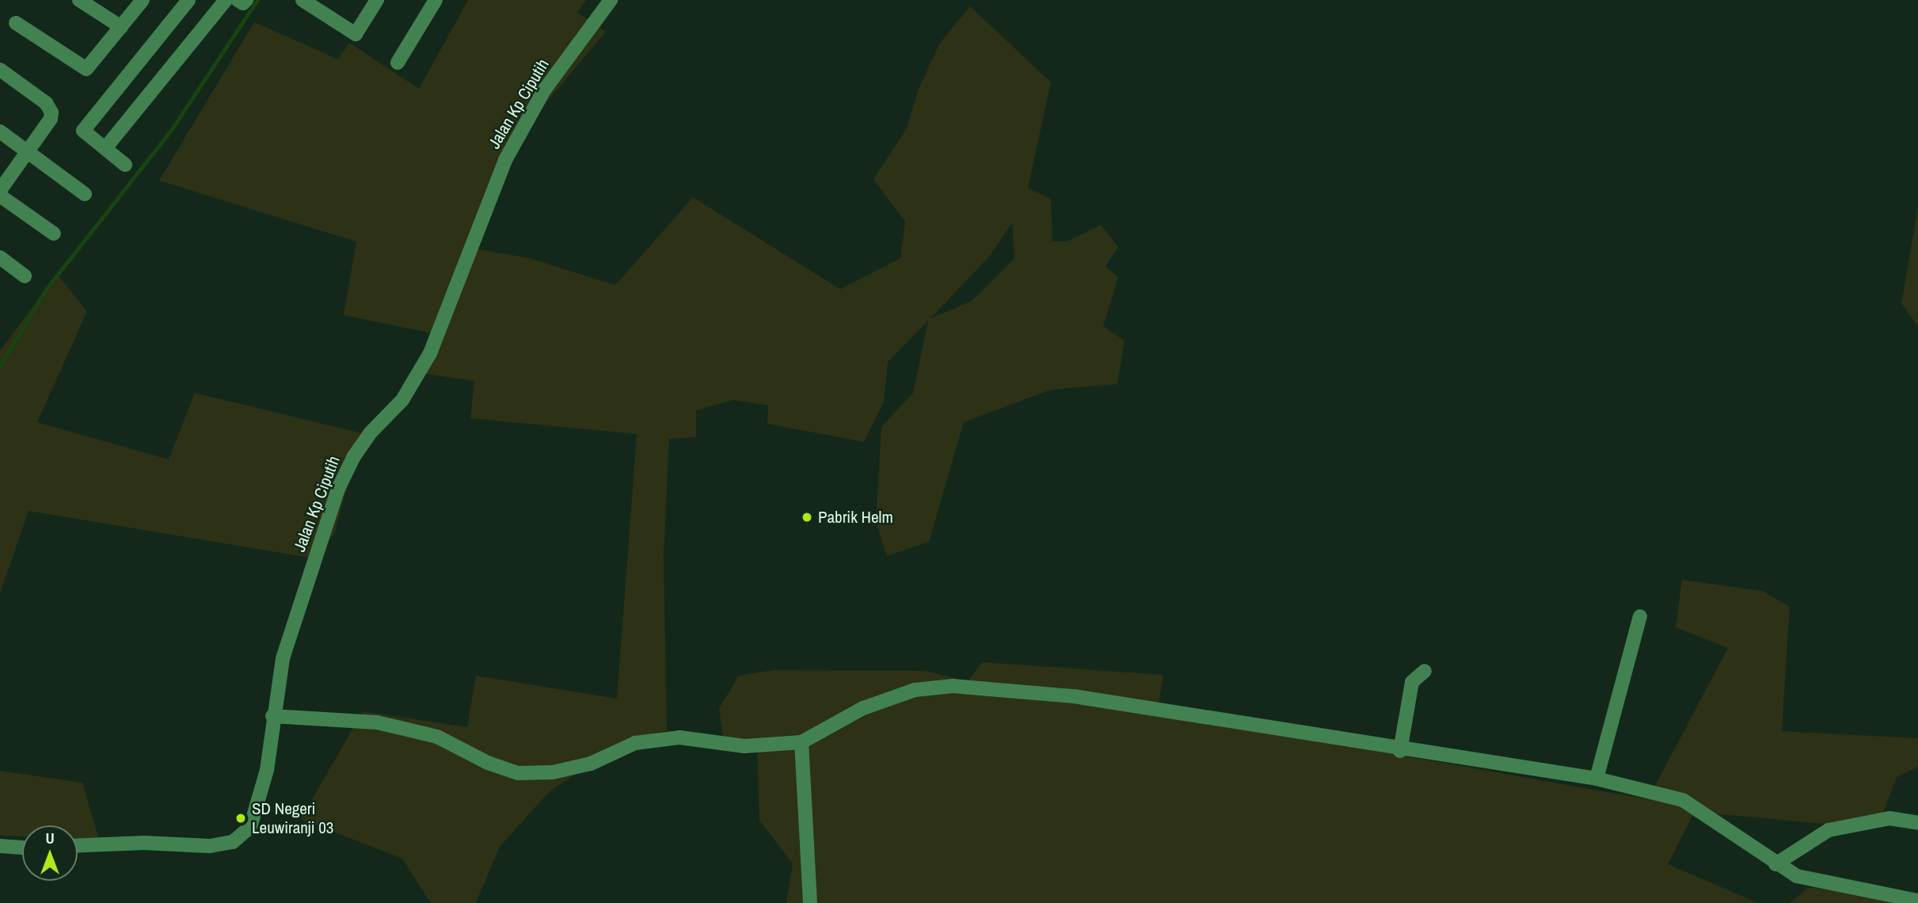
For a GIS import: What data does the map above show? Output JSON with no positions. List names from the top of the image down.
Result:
{
  "streets": {
    "street": ["Jalan Kp Ciputih"]
  },
  "places": ["Pabrik Helm", "SD Negeri Leuwiranji 03"],
  "north": "top"
}
